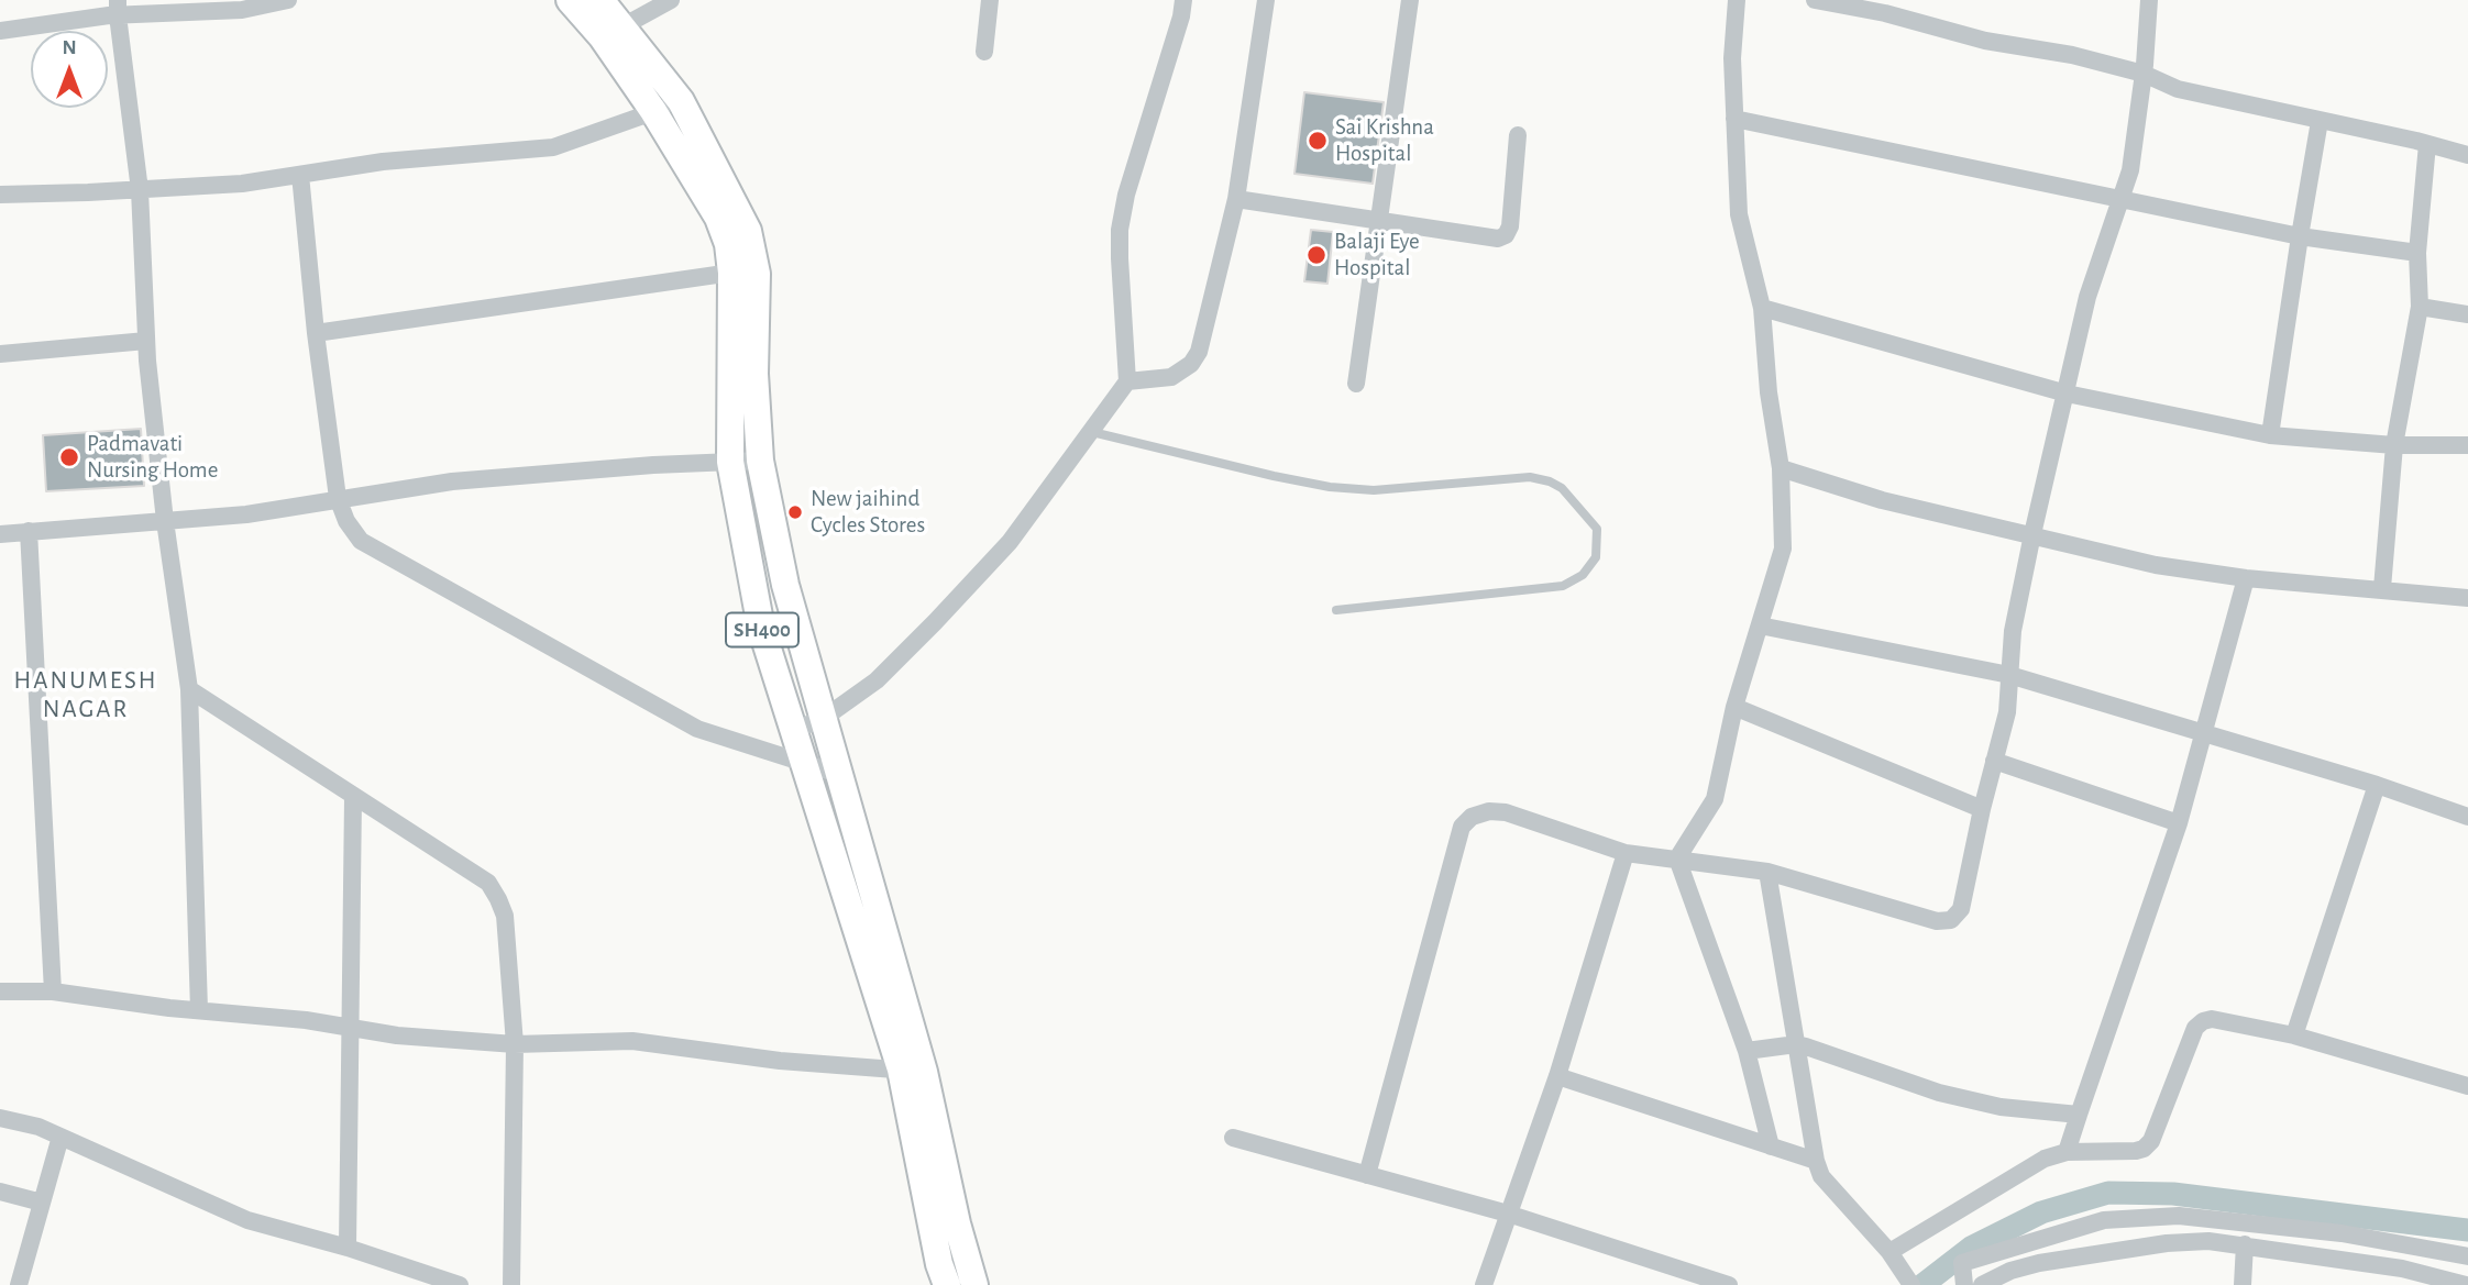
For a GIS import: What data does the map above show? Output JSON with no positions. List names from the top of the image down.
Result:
{
  "streets": {
    "main road": ["SH400"]
  },
  "districts": ["HANUMESH NAGAR"],
  "places": [
    "Sai Krishna Hospital",
    "Balaji Eye Hospital",
    "Padmavati Nursing Home",
    "New jaihind Cycles Stores"
  ],
  "north": "top"
}
